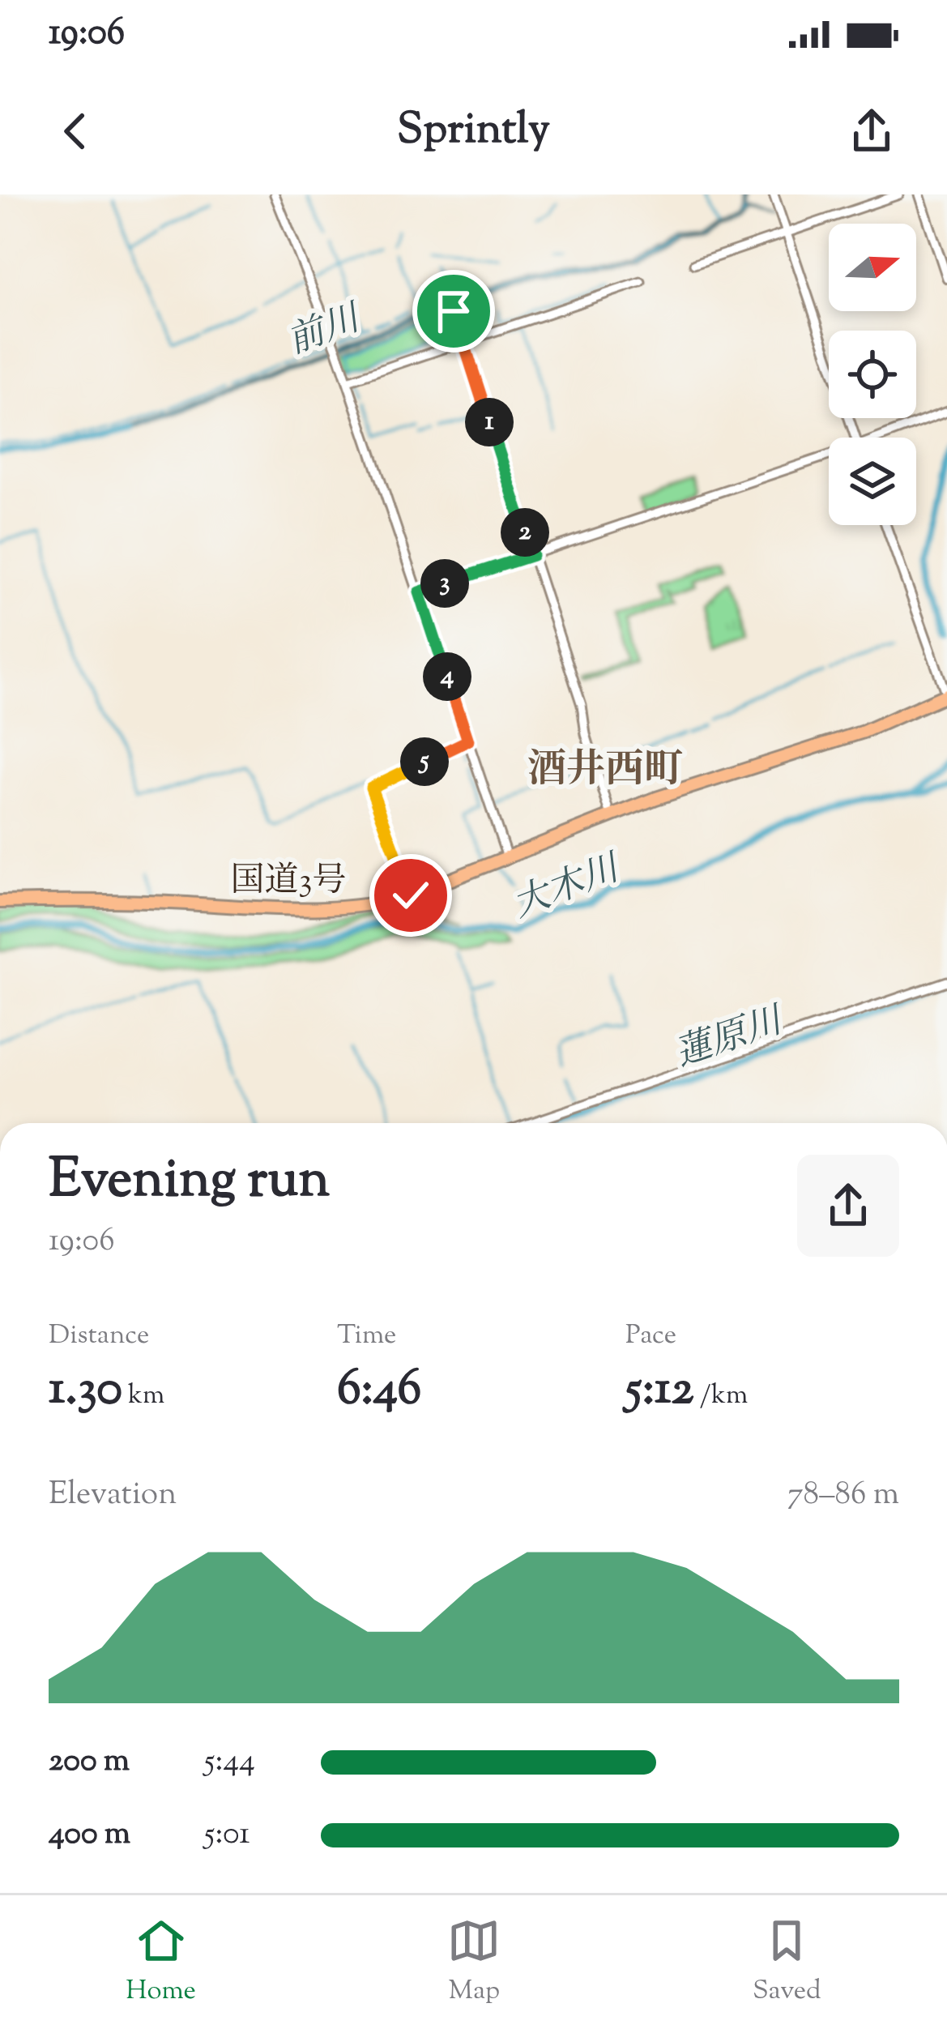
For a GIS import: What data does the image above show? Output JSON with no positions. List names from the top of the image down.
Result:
{
  "streets": {
    "highway": ["国道3号"]
  },
  "districts": ["酒井西町"],
  "water": ["前川", "大木川", "蓮原川"],
  "north": "right",
  "page": {
    "status": "19:06",
    "header": "Sprintly",
    "pins": [
      "1",
      "2",
      "3",
      "4",
      "5"
    ],
    "heading": ["Evening run", "19:06"],
    "stats": [
      ["Distance", "1.30 km"],
      ["Time", "6:46"],
      ["Pace", "5:12 /km"]
    ],
    "chart": ["Elevation", "78–86 m"],
    "list": [
      {
        "name": "200 m",
        "note": "5:44"
      },
      {
        "name": "400 m",
        "note": "5:01"
      }
    ],
    "tabs": ["Home", "Map", "Saved"]
  }
}
